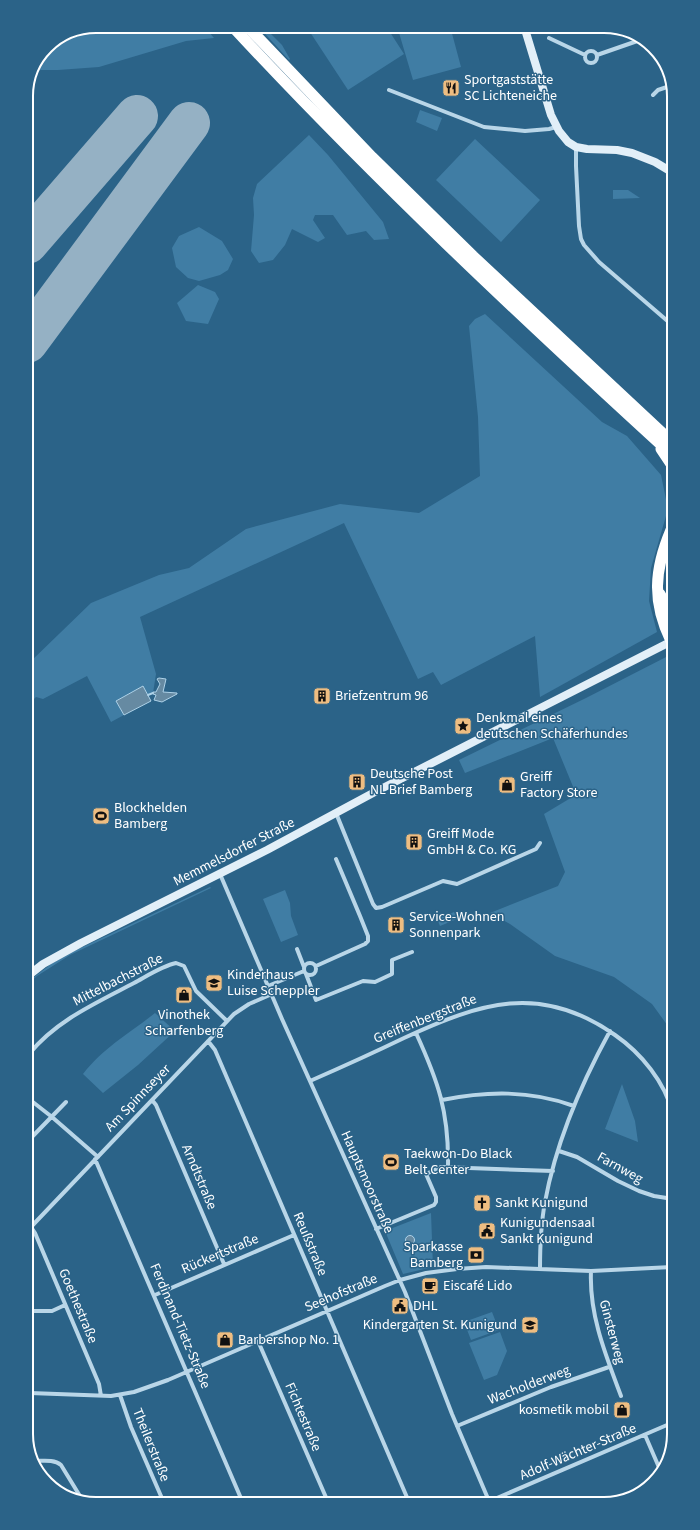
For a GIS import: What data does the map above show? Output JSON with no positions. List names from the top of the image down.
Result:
{
  "streets": {
    "main road": ["Memmelsdorfer Straße"],
    "street": [
      "Mittelbachstraße",
      "Greiffenbergstraße",
      "Am Spinnseyer",
      "Farnweg",
      "Arndtstraße",
      "Hauptsmoorstraße",
      "Reußstraße",
      "Rückertstraße",
      "Seehofstraße",
      "Goethestraße",
      "Ferdinand-Tietz-Straße",
      "Ginsterweg",
      "Wacholderweg",
      "Fichtestraße",
      "Theilerstraße",
      "Adolf-Wächter-Straße"
    ]
  },
  "crossings": [
    ["Memmelsdorfer Straße", "Hauptsmoorstraße"],
    ["Mittelbachstraße", "Am Spinnseyer"],
    ["Greiffenbergstraße", "Hauptsmoorstraße"],
    ["Am Spinnseyer", "Arndtstraße"],
    ["Am Spinnseyer", "Hauptsmoorstraße"],
    ["Am Spinnseyer", "Reußstraße"],
    ["Am Spinnseyer", "Ferdinand-Tietz-Straße"],
    ["Arndtstraße", "Rückertstraße"],
    ["Hauptsmoorstraße", "Seehofstraße"],
    ["Hauptsmoorstraße", "Wacholderweg"],
    ["Reußstraße", "Rückertstraße"],
    ["Reußstraße", "Seehofstraße"],
    ["Rückertstraße", "Ferdinand-Tietz-Straße"],
    ["Seehofstraße", "Goethestraße"],
    ["Seehofstraße", "Ferdinand-Tietz-Straße"],
    ["Seehofstraße", "Ginsterweg"],
    ["Seehofstraße", "Fichtestraße"],
    ["Seehofstraße", "Theilerstraße"],
    ["Ginsterweg", "Wacholderweg"]
  ],
  "places": {
    "restaurant": ["Sportgaststätte SC Lichteneiche"],
    "building": [
      "Briefzentrum 96",
      "Deutsche Post NL Brief Bamberg",
      "Greiff Mode GmbH & Co. KG",
      "Service-Wohnen Sonnenpark"
    ],
    "place": ["Denkmal eines deutschen Schäferhundes"],
    "shop": [
      "Greiff Factory Store",
      "Vinothek Scharfenberg",
      "Barbershop No. 1",
      "kosmetik mobil"
    ],
    "sports": ["Blockhelden Bamberg", "Taekwon-Do Black Belt Center"],
    "school or university": ["Kinderhaus Luise Scheppler", "Kindergarten St. Kunigund"],
    "church": ["Sankt Kunigund"],
    "public building": ["Kunigundensaal Sankt Kunigund", "DHL"],
    "bank": ["Sparkasse Bamberg"],
    "cafe": ["Eiscafé Lido"]
  }
}
